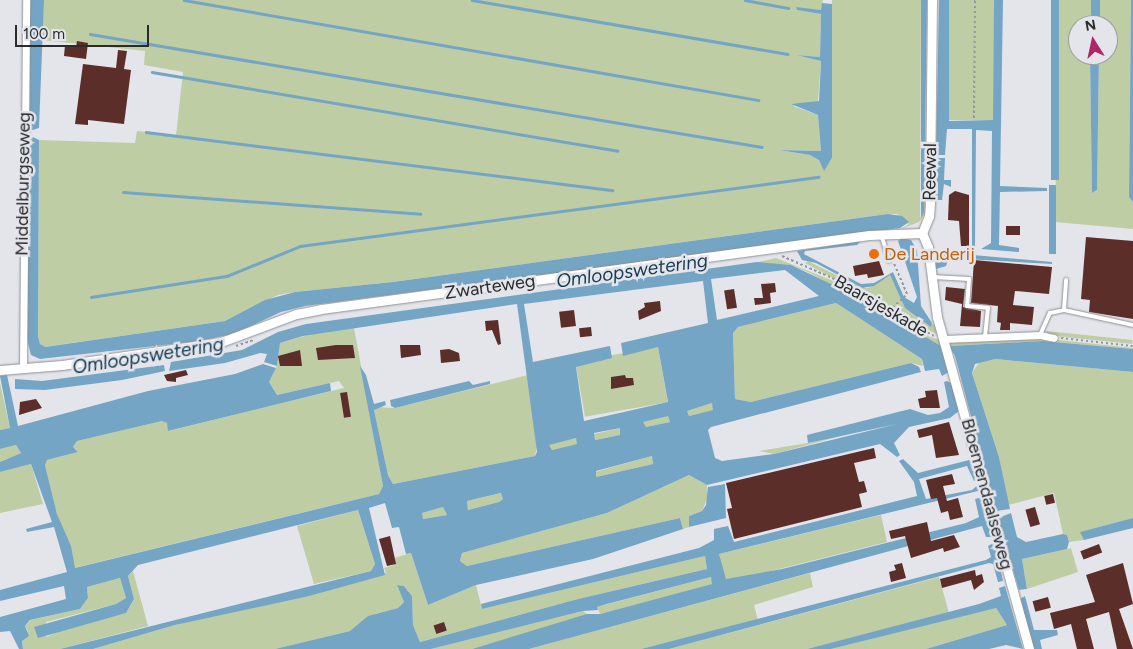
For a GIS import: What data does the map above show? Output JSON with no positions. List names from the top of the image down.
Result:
{
  "streets": {
    "street": [
      "Reewal",
      "Middelburgseweg",
      "Zwarteweg",
      "Baarsjeskade",
      "Bloemendaalseweg"
    ]
  },
  "crossings": [
    ["Reewal", "Zwarteweg"],
    ["Middelburgseweg", "Zwarteweg"],
    ["Baarsjeskade", "Bloemendaalseweg"]
  ],
  "water": ["Omloopswetering"],
  "places": ["De Landerij"],
  "scale_bar": "100 m",
  "north": "top"
}
